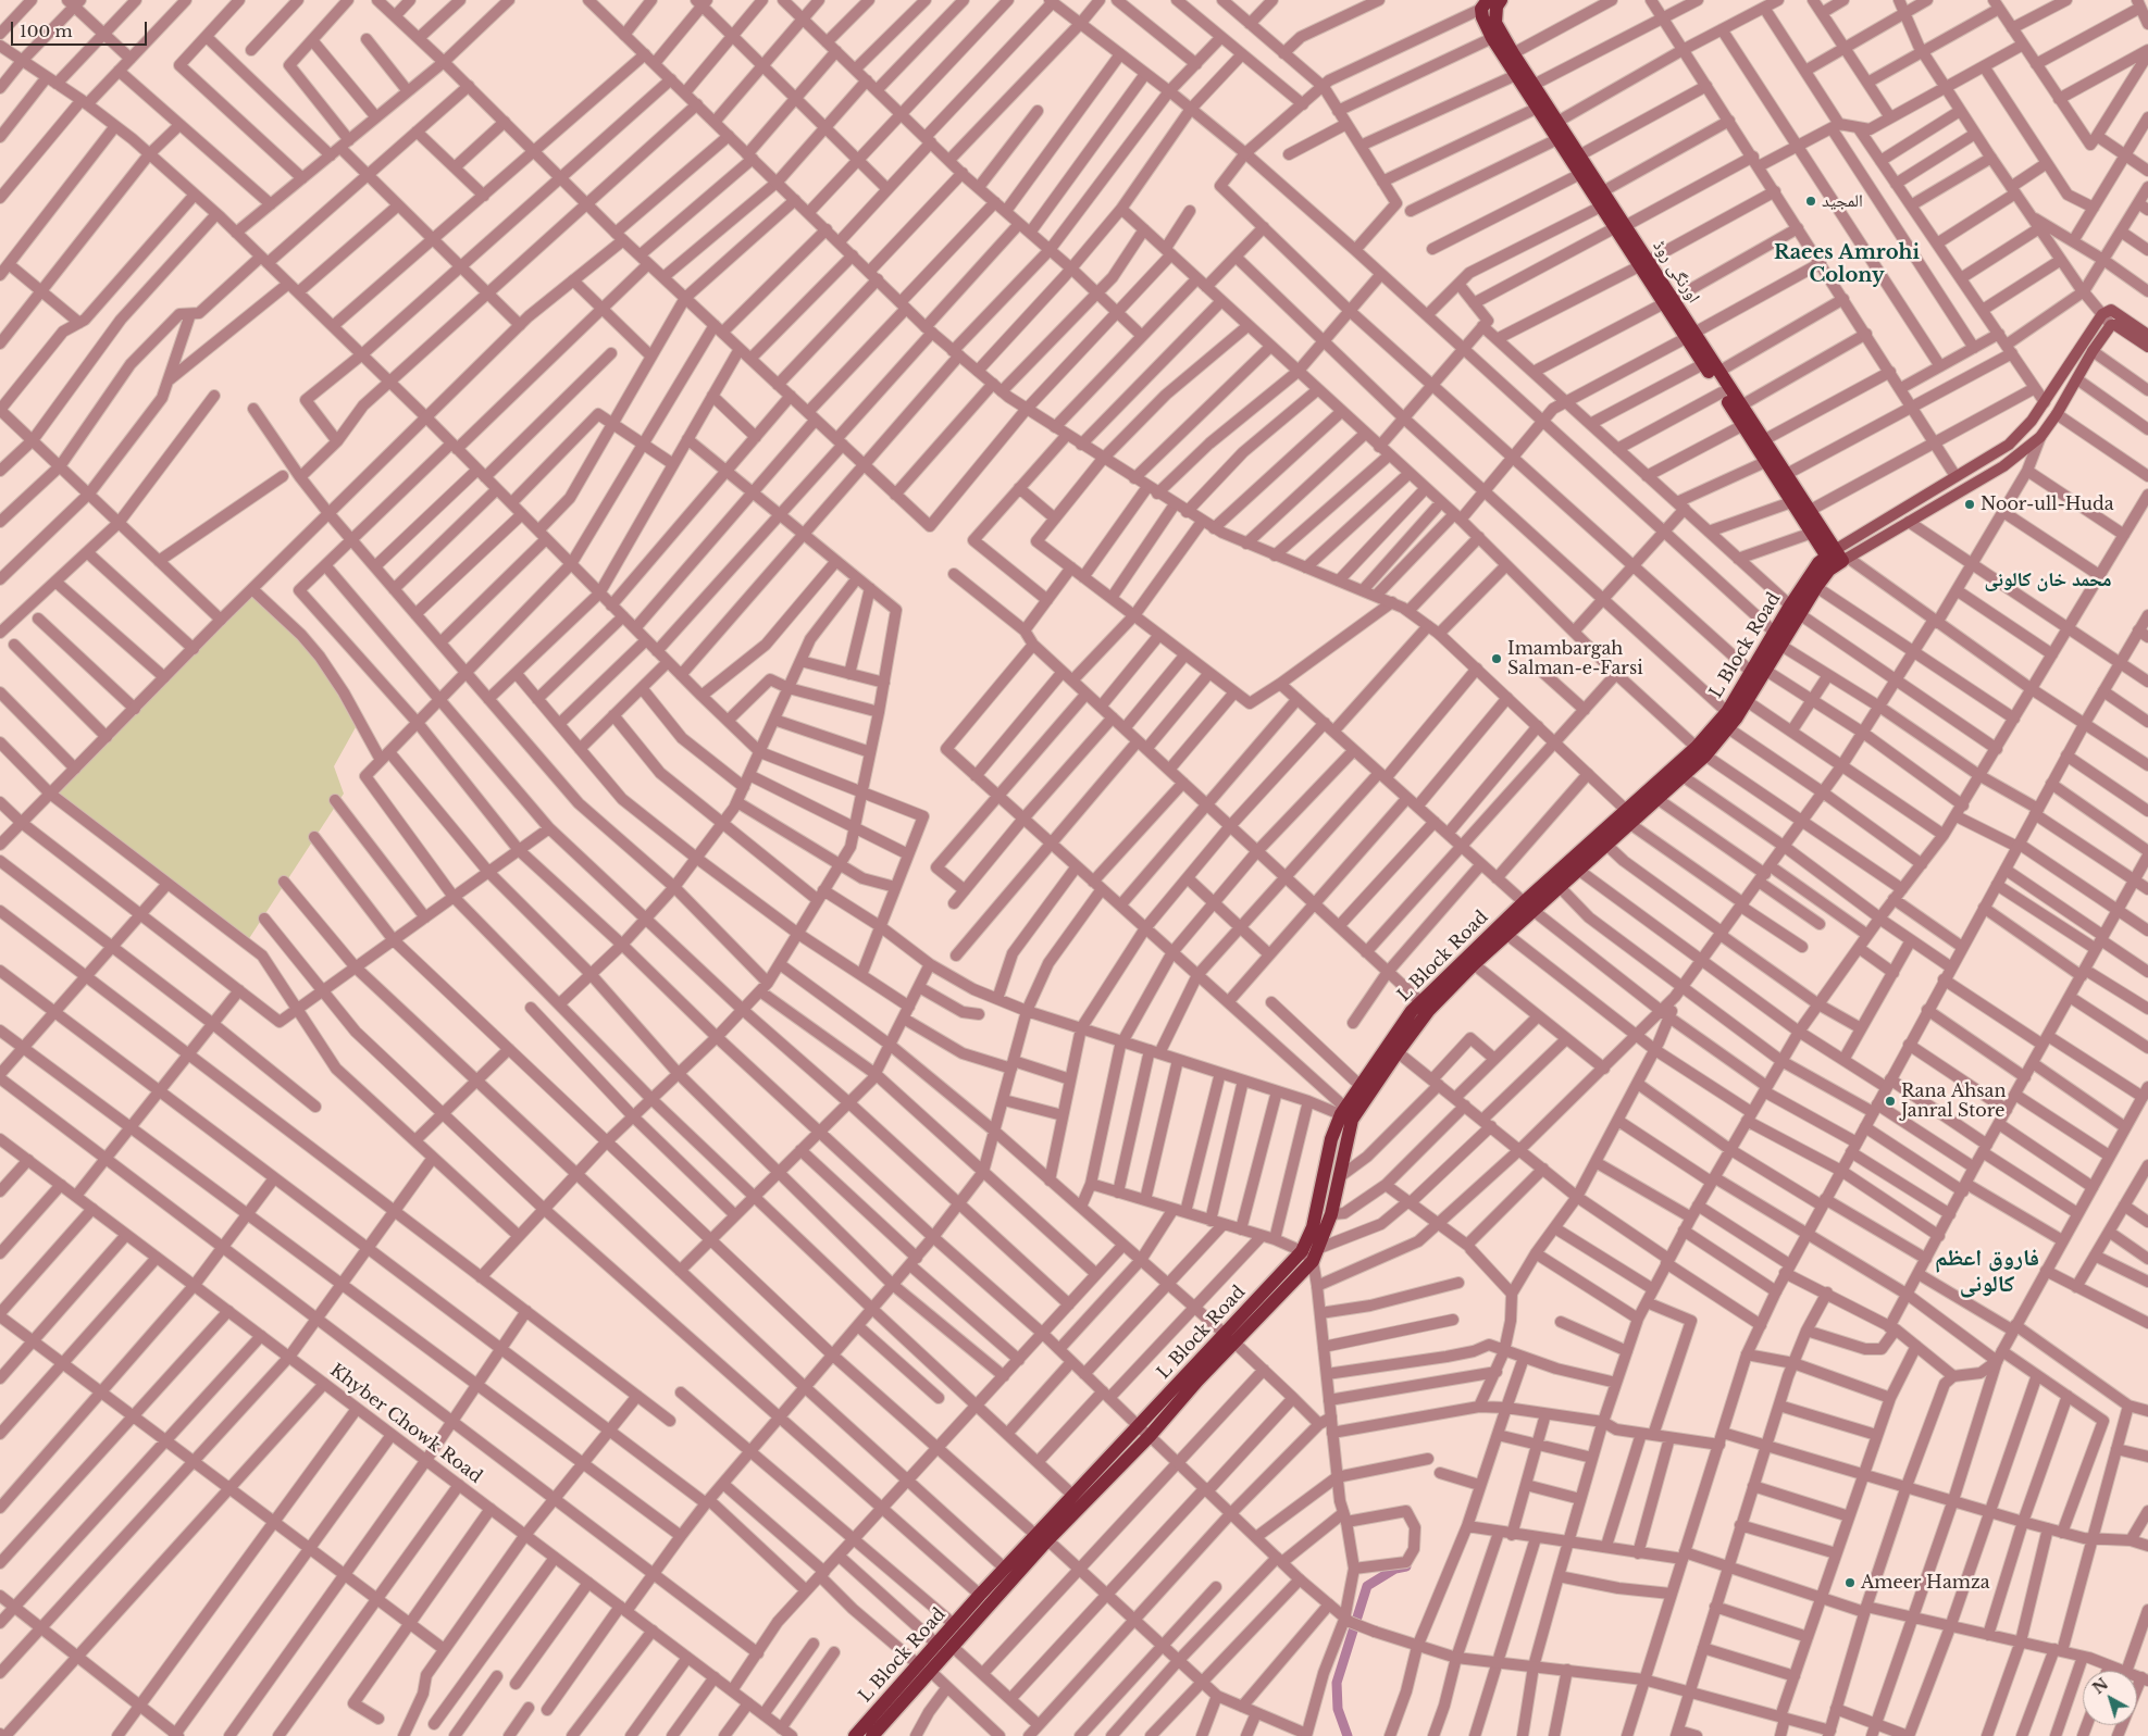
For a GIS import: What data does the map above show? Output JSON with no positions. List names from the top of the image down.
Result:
{
  "streets": {
    "main road": ["اورنگی روڈ", "L Block Road"],
    "street": ["Khyber Chowk Road"]
  },
  "crossings": [
    ["اورنگی روڈ", "L Block Road"]
  ],
  "districts": ["Raees Amrohi Colony", "محمد خان کالونی", "فاروق اعظم کالونی"],
  "places": [
    "المجید",
    "Noor-ull-Huda",
    "Imambargah Salman-e-Farsi",
    "Rana Ahsan Janral Store",
    "Ameer Hamza"
  ],
  "scale_bar": "100 m",
  "north": "top left"
}
